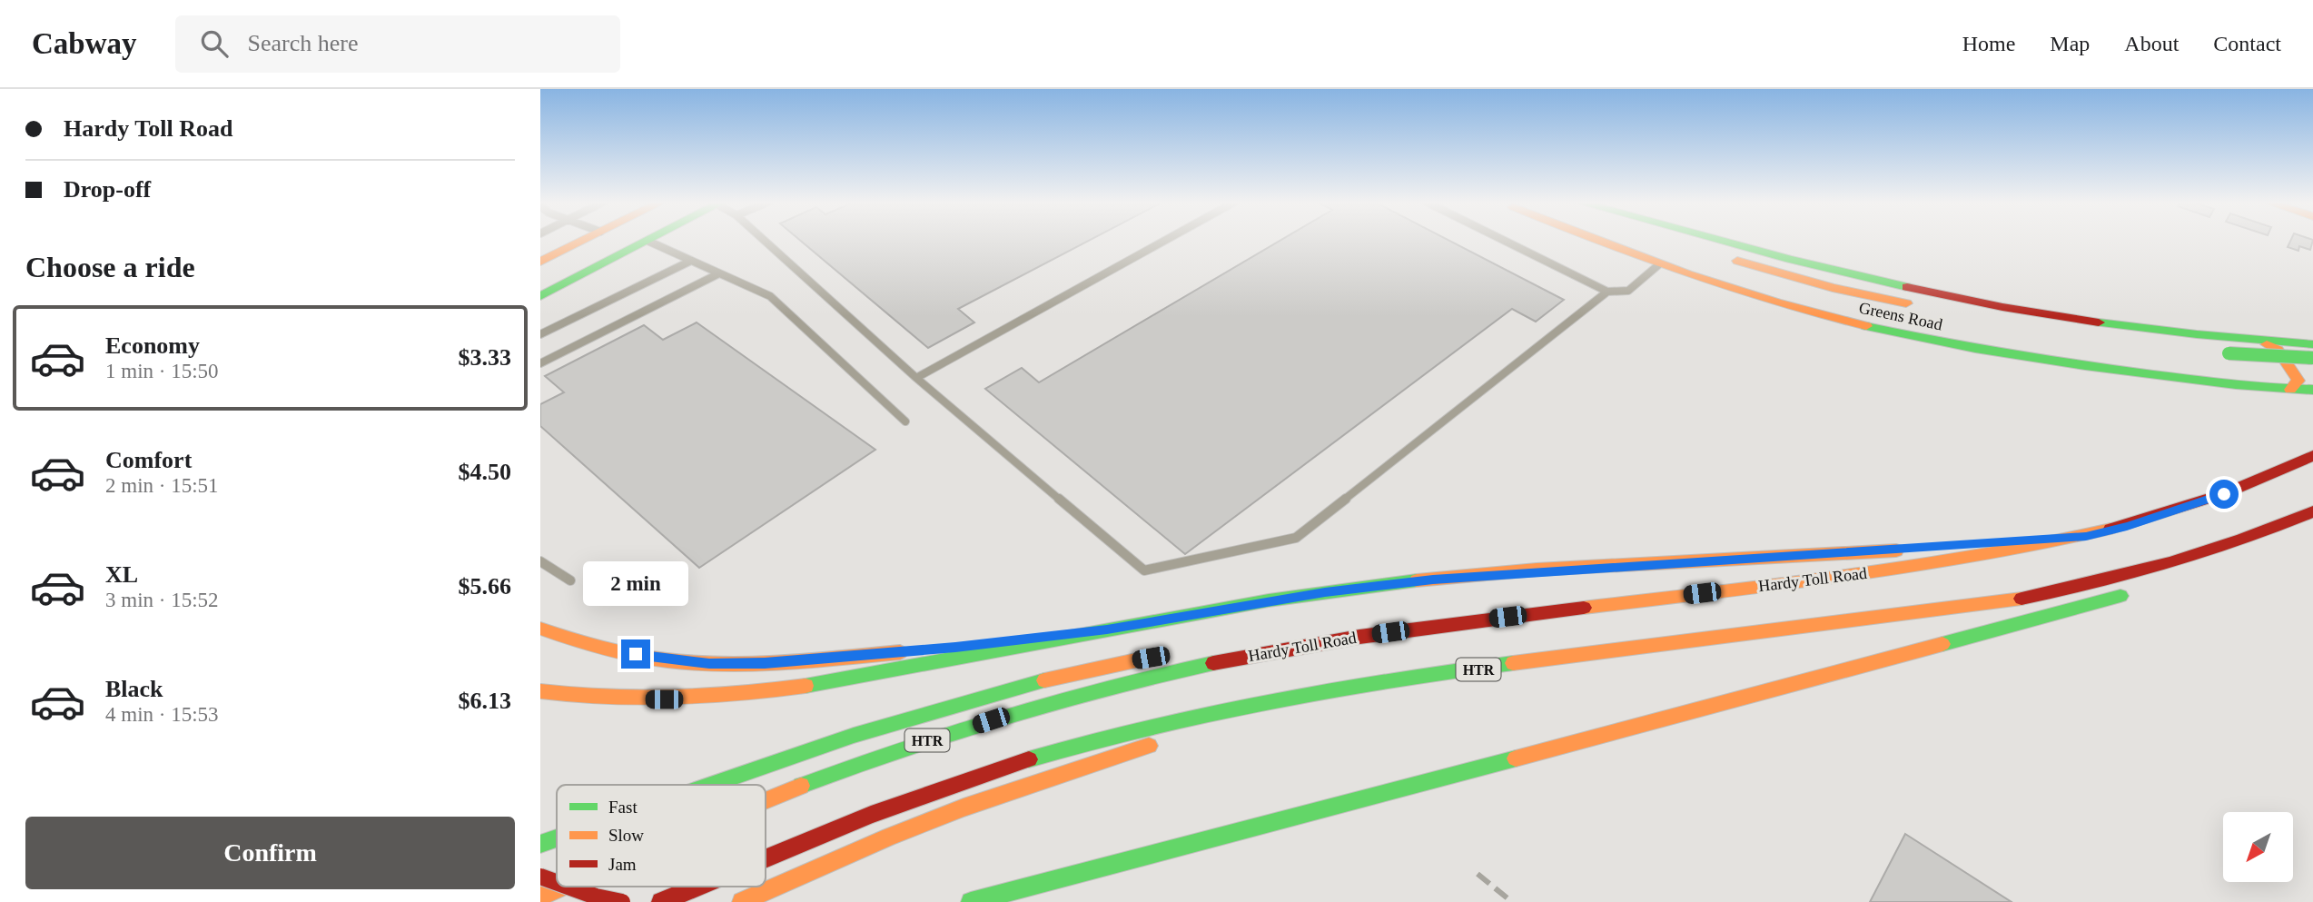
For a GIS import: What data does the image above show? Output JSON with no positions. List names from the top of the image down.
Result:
{
  "streets": {
    "main road": ["Greens Road", "Hardy Toll Road", "HTR"]
  },
  "legend": ["Fast", "Slow", "Jam"],
  "north": "bottom left",
  "page": {
    "header": "Cabway",
    "search": "Search here",
    "nav": [
      "Home",
      "Map",
      "About",
      "Contact"
    ],
    "banner": ["Hardy Toll Road", "Drop-off"],
    "heading": "Choose a ride",
    "list": [
      {
        "name": "Economy",
        "note": "1 min · 15:50",
        "value": "$3.33"
      },
      {
        "name": "Comfort",
        "note": "2 min · 15:51",
        "value": "$4.50"
      },
      {
        "name": "XL",
        "note": "3 min · 15:52",
        "value": "$5.66"
      },
      {
        "name": "Black",
        "note": "4 min · 15:53",
        "value": "$6.13"
      }
    ],
    "bubble": "2 min",
    "buttons": "Confirm"
  }
}
